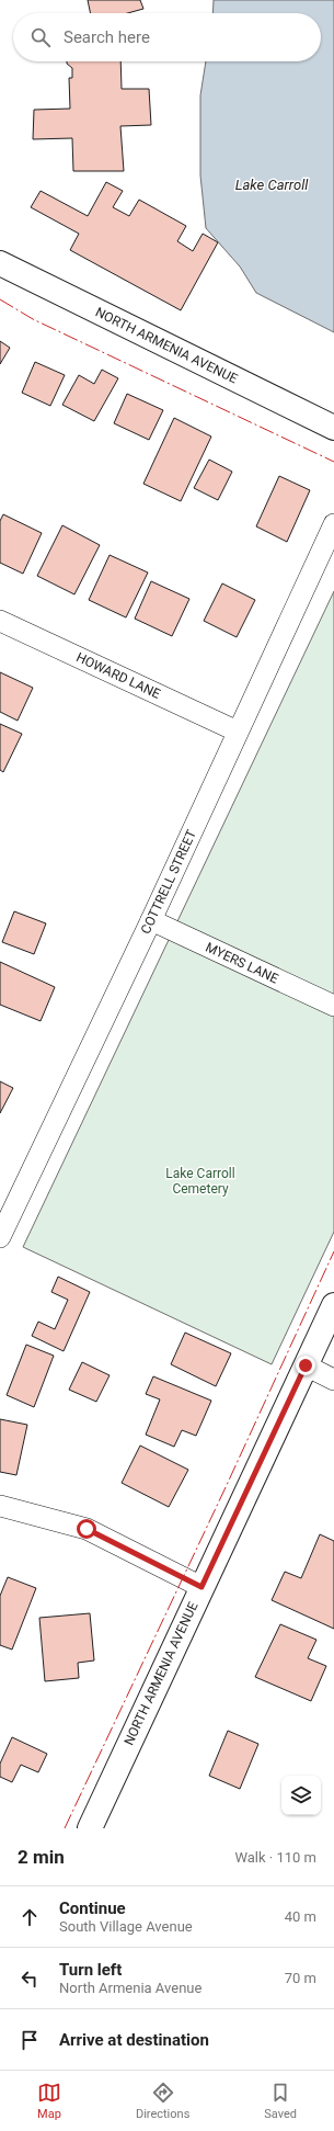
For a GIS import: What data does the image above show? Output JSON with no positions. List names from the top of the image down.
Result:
{
  "streets": {
    "main road": ["NORTH ARMENIA AVENUE"],
    "street": ["HOWARD LANE", "COTTRELL STREET", "MYERS LANE"]
  },
  "crossings": [
    ["HOWARD LANE", "COTTRELL STREET"],
    ["COTTRELL STREET", "MYERS LANE"]
  ],
  "water": ["Lake Carroll"],
  "parks": ["Lake Carroll Cemetery"],
  "page": {
    "search": "Search here",
    "heading": ["2 min", "Walk · 110 m"],
    "list": [
      ["Continue", "South Village Avenue", "40 m"],
      ["Turn left", "North Armenia Avenue", "70 m"],
      "Arrive at destination"
    ],
    "nav": ["Map", "Directions", "Saved"]
  }
}
